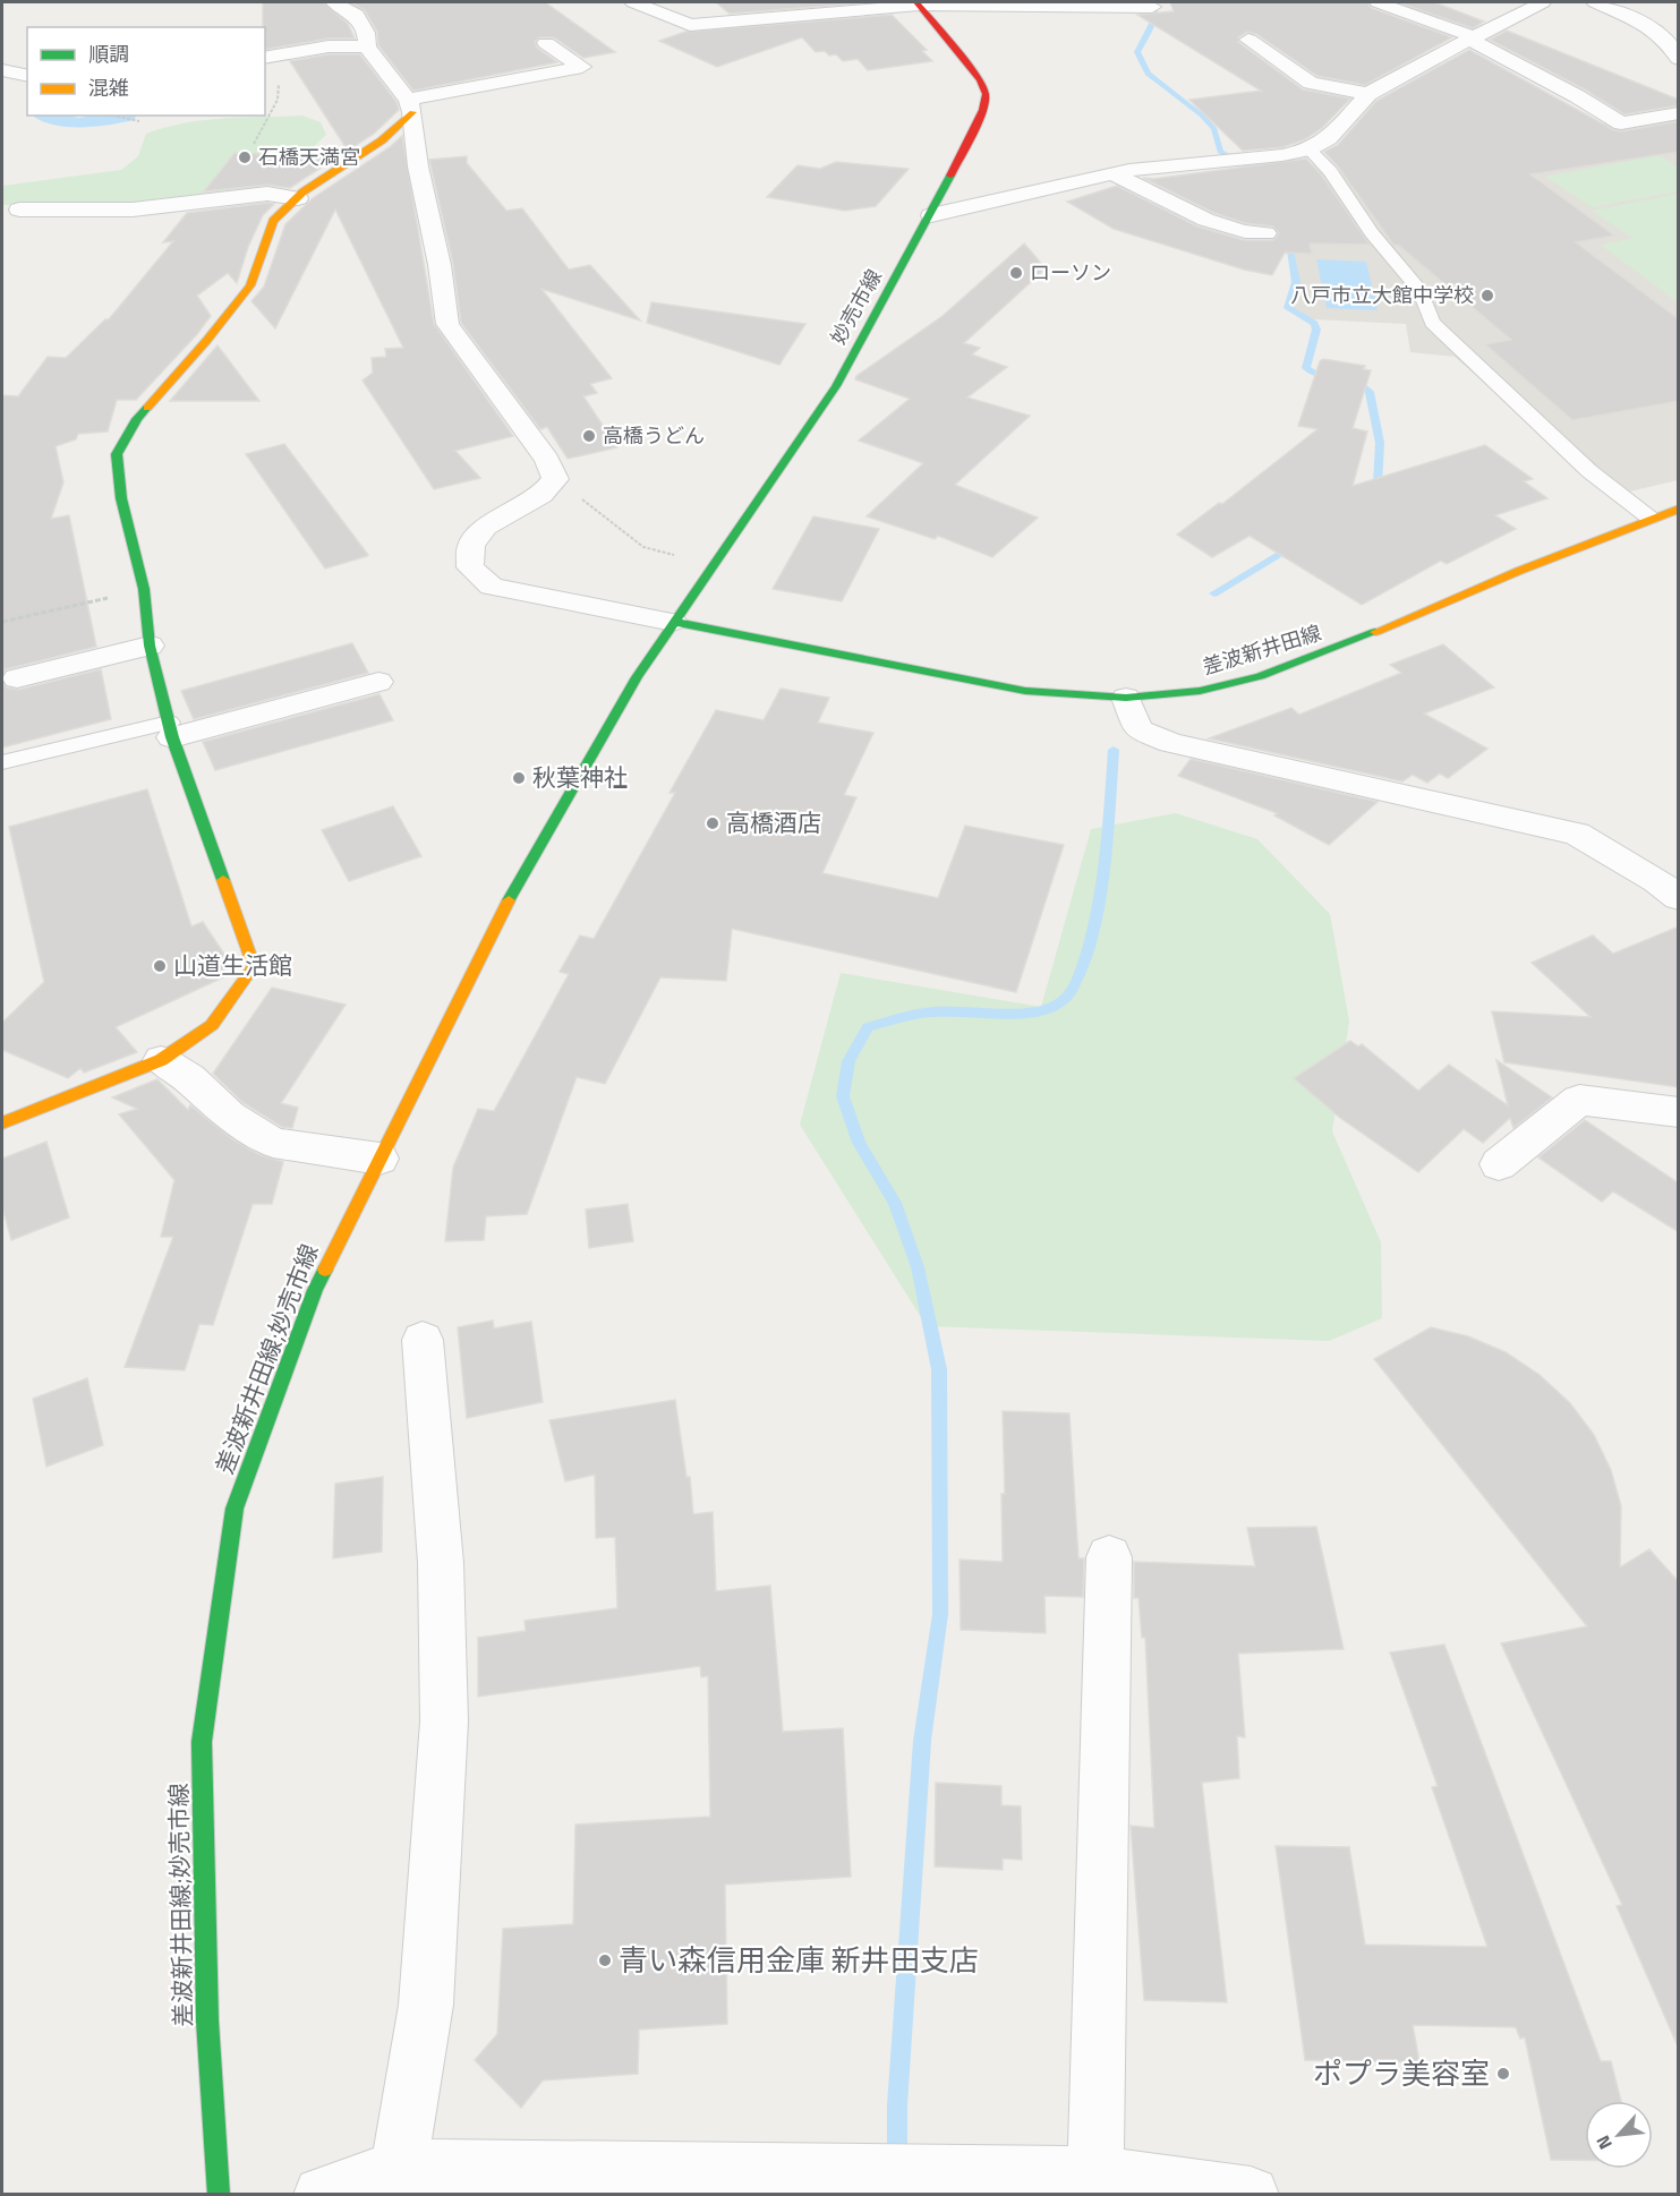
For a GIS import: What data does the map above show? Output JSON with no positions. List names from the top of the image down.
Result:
{
  "streets": {
    "main road": ["妙売市線", "差波新井田線", "差波新井田線;妙売市線"]
  },
  "crossings": [
    ["妙売市線", "差波新井田線"],
    ["妙売市線", "差波新井田線;妙売市線"],
    ["差波新井田線", "差波新井田線;妙売市線"]
  ],
  "places": [
    "石橋天満宮",
    "ローソン",
    "八戸市立大館中学校",
    "高橋うどん",
    "秋葉神社",
    "高橋酒店",
    "山道生活館",
    "青い森信用金庫 新井田支店",
    "ポプラ美容室"
  ],
  "legend": ["順調", "混雑"],
  "north": "bottom left"
}
